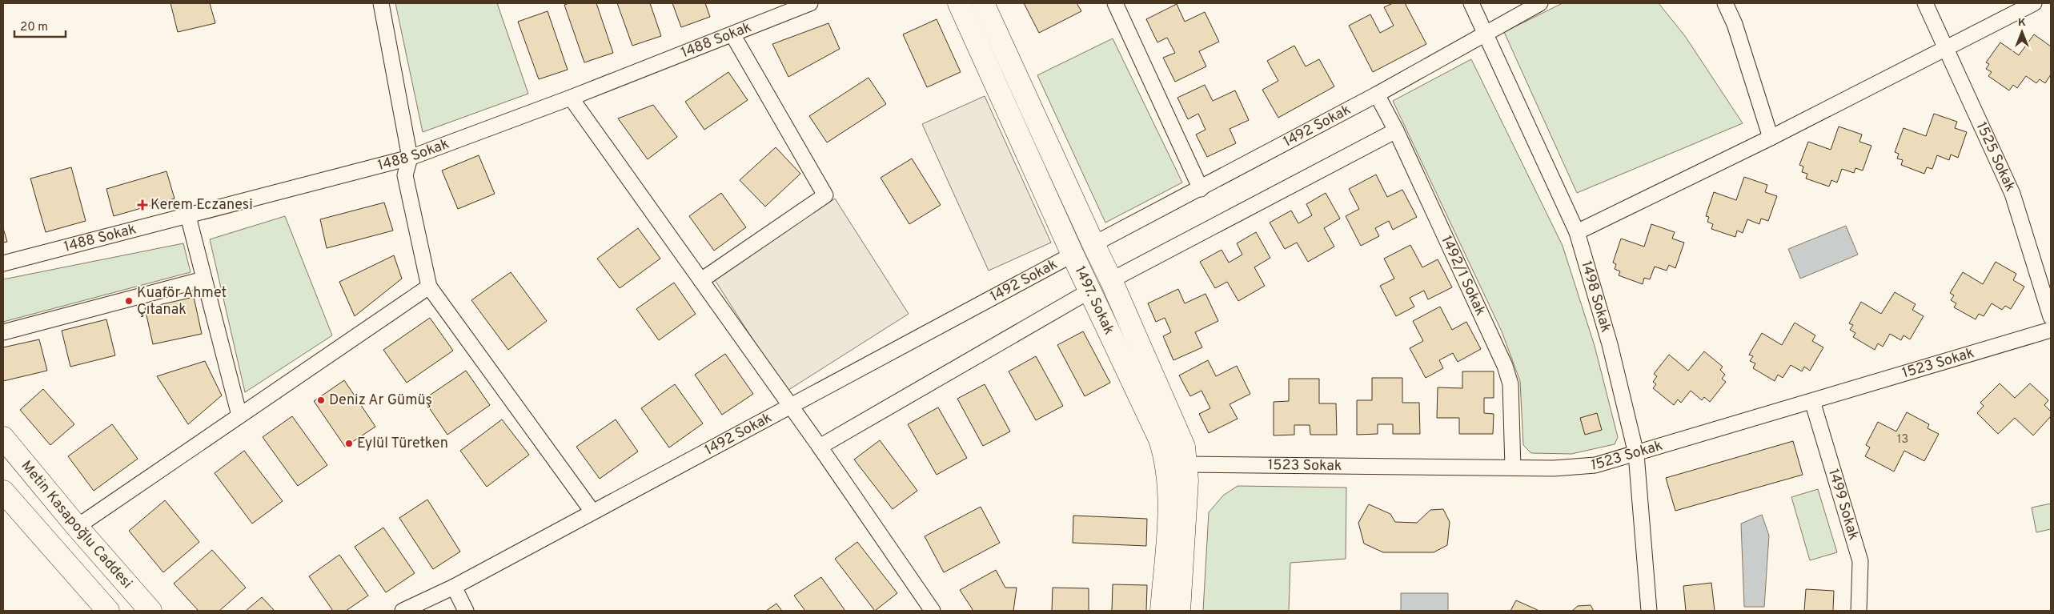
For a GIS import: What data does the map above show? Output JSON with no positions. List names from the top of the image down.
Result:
{
  "streets": {
    "street": [
      "1488 Sokak",
      "1492 Sokak",
      "1525 Sokak",
      "1492/1 Sokak",
      "1498 Sokak",
      "1497. Sokak",
      "1523 Sokak",
      "1499 Sokak",
      "Metin Kasapoğlu Caddesi"
    ]
  },
  "crossings": [
    ["1492 Sokak", "1492/1 Sokak"],
    ["1492 Sokak", "1498 Sokak"],
    ["1492 Sokak", "1497. Sokak"],
    ["1492/1 Sokak", "1523 Sokak"],
    ["1498 Sokak", "1523 Sokak"],
    ["1497. Sokak", "1523 Sokak"],
    ["1523 Sokak", "1499 Sokak"]
  ],
  "places": {
    "health": ["Kerem Eczanesi"],
    "other": ["Kuaför Ahmet Çıtanak", "Deniz Ar Gümüş", "Eylül Türetken"]
  },
  "house_numbers": ["13"],
  "scale_bar": "20 m",
  "north": "top"
}
